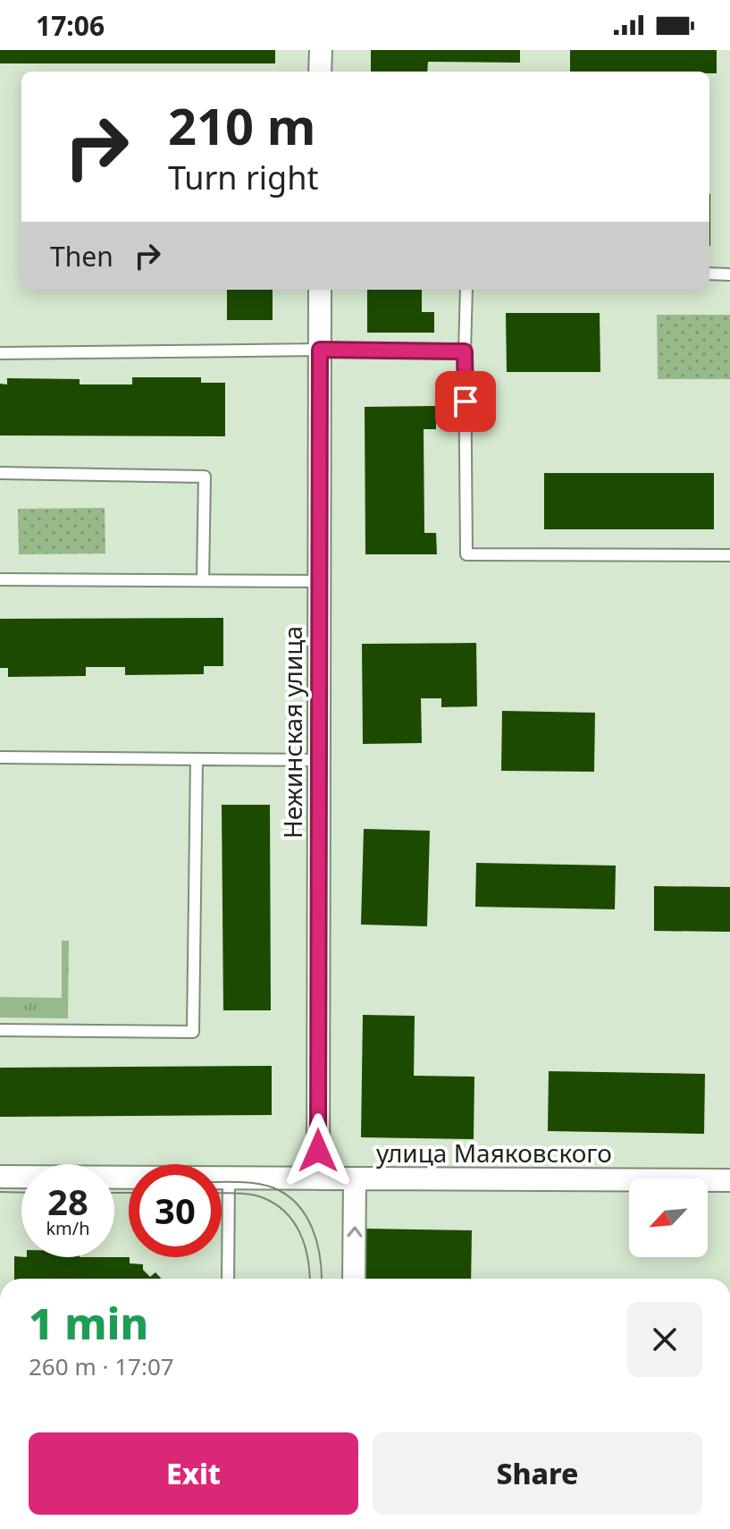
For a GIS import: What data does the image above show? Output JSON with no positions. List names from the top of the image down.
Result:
{
  "streets": {
    "street": ["Нежинская улица", "улица Маяковского"]
  },
  "crossings": [
    ["Нежинская улица", "улица Маяковского"]
  ],
  "north": "bottom left",
  "page": {
    "status": "17:06",
    "turn": ["210 m", "Turn right"],
    "then": "Then",
    "speed": "28 km/h",
    "limit": "30",
    "heading": ["1 min", "260 m · 17:07"],
    "buttons": ["Exit", "Share"]
  }
}
